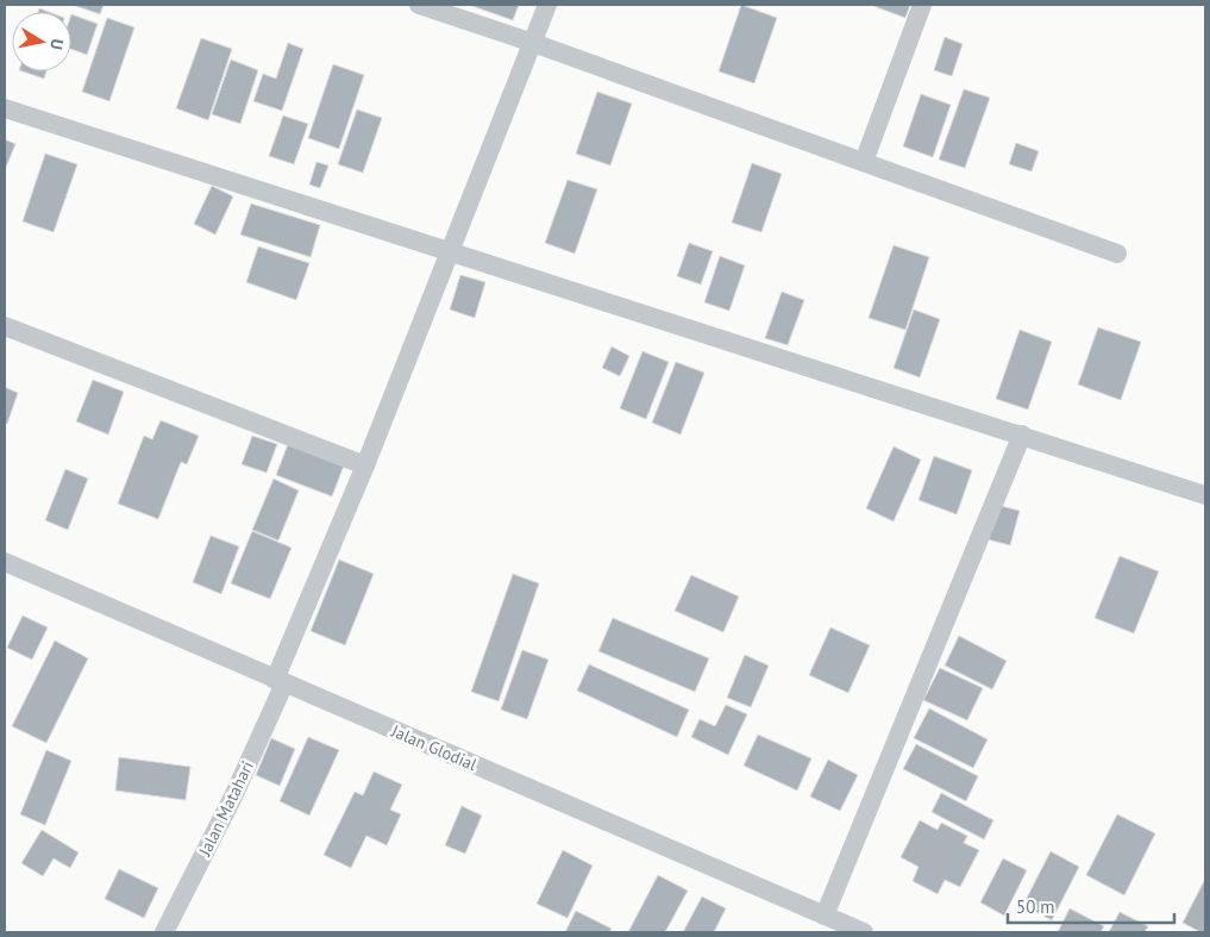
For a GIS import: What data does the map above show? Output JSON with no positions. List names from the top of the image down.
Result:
{
  "streets": {
    "street": ["Jalan Glodial", "Jalan Matahari"]
  },
  "crossings": [
    ["Jalan Glodial", "Jalan Matahari"]
  ],
  "scale_bar": "50 m",
  "north": "right"
}
